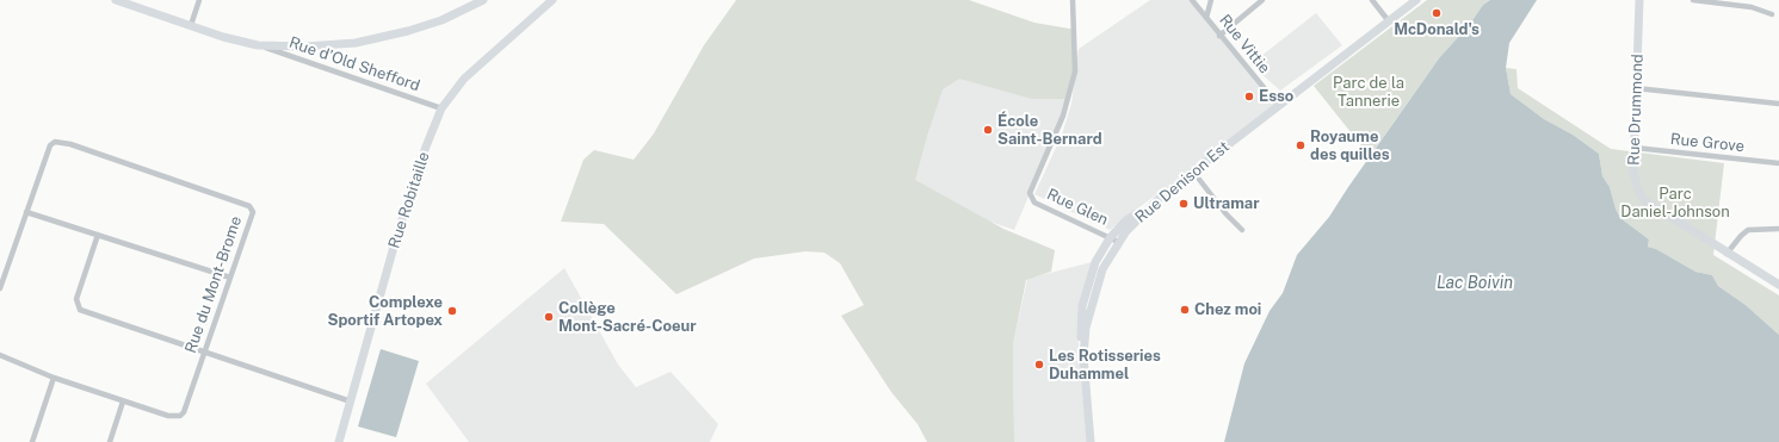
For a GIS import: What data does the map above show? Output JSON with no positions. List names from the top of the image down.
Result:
{
  "streets": {
    "street": [
      "Rue Vittie",
      "Rue d'Old Shefford",
      "Rue Drummond",
      "Rue Grove",
      "Rue Denison Est",
      "Rue Robitaille",
      "Rue Glen",
      "Rue du Mont-Brome"
    ]
  },
  "crossings": [
    ["Rue Vittie", "Rue Denison Est"],
    ["Rue d'Old Shefford", "Rue Robitaille"],
    ["Rue Drummond", "Rue Grove"],
    ["Rue Denison Est", "Rue Glen"]
  ],
  "water": ["Lac Boivin"],
  "parks": ["Parc de la Tannerie", "Parc Daniel-Johnson"],
  "places": [
    "McDonald's",
    "Esso",
    "École Saint-Bernard",
    "Royaume des quilles",
    "Ultramar",
    "Chez moi",
    "Complexe Sportif Artopex",
    "Collège Mont-Sacré-Coeur",
    "Les Rotisseries Duhammel"
  ]
}
